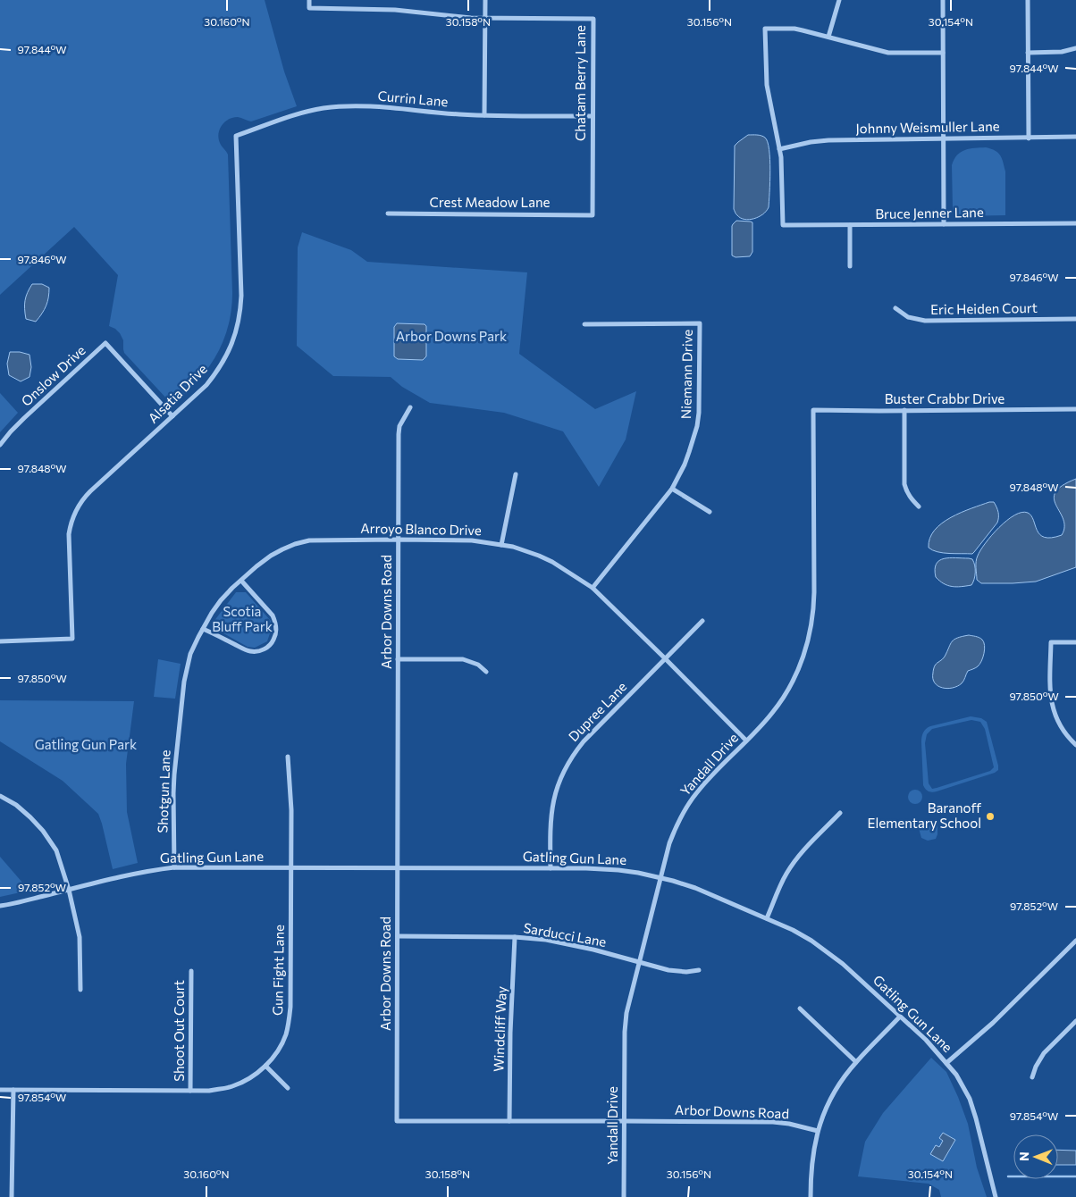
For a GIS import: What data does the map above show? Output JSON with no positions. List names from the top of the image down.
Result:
{
  "streets": {
    "street": [
      "Chatam Berry Lane",
      "Currin Lane",
      "Johnny Weismuller Lane",
      "Crest Meadow Lane",
      "Bruce Jenner Lane",
      "Eric Heiden Court",
      "Niemann Drive",
      "Onslow Drive",
      "Alsatia Drive",
      "Buster Crabbr Drive",
      "Arroyo Blanco Drive",
      "Arbor Downs Road",
      "Dupree Lane",
      "Yandall Drive",
      "Shotgun Lane",
      "Gatling Gun Lane",
      "Sarducci Lane",
      "Gun Fight Lane",
      "Windcliff Way",
      "Shoot Out Court"
    ]
  },
  "crossings": [
    ["Chatam Berry Lane", "Currin Lane"],
    ["Chatam Berry Lane", "Crest Meadow Lane"],
    ["Currin Lane", "Alsatia Drive"],
    ["Johnny Weismuller Lane", "Bruce Jenner Lane"],
    ["Niemann Drive", "Arroyo Blanco Drive"],
    ["Onslow Drive", "Alsatia Drive"],
    ["Buster Crabbr Drive", "Yandall Drive"],
    ["Arroyo Blanco Drive", "Arbor Downs Road"],
    ["Arroyo Blanco Drive", "Dupree Lane"],
    ["Arroyo Blanco Drive", "Yandall Drive"],
    ["Arroyo Blanco Drive", "Shotgun Lane"],
    ["Arbor Downs Road", "Yandall Drive"],
    ["Arbor Downs Road", "Gatling Gun Lane"],
    ["Arbor Downs Road", "Sarducci Lane"],
    ["Arbor Downs Road", "Windcliff Way"],
    ["Dupree Lane", "Gatling Gun Lane"],
    ["Yandall Drive", "Gatling Gun Lane"],
    ["Yandall Drive", "Sarducci Lane"],
    ["Shotgun Lane", "Gatling Gun Lane"],
    ["Gatling Gun Lane", "Gun Fight Lane"],
    ["Sarducci Lane", "Windcliff Way"],
    ["Gun Fight Lane", "Shoot Out Court"]
  ],
  "parks": ["Arbor Downs Park", "Scotia Bluff Park", "Gatling Gun Park"],
  "places": ["Baranoff Elementary School"],
  "north": "left",
  "coordinates": [
    "30.160°N",
    "30.158°N",
    "30.156°N",
    "30.154°N",
    "97.844°W",
    "97.846°W",
    "97.848°W",
    "97.850°W",
    "97.852°W",
    "97.854°W"
  ]
}
